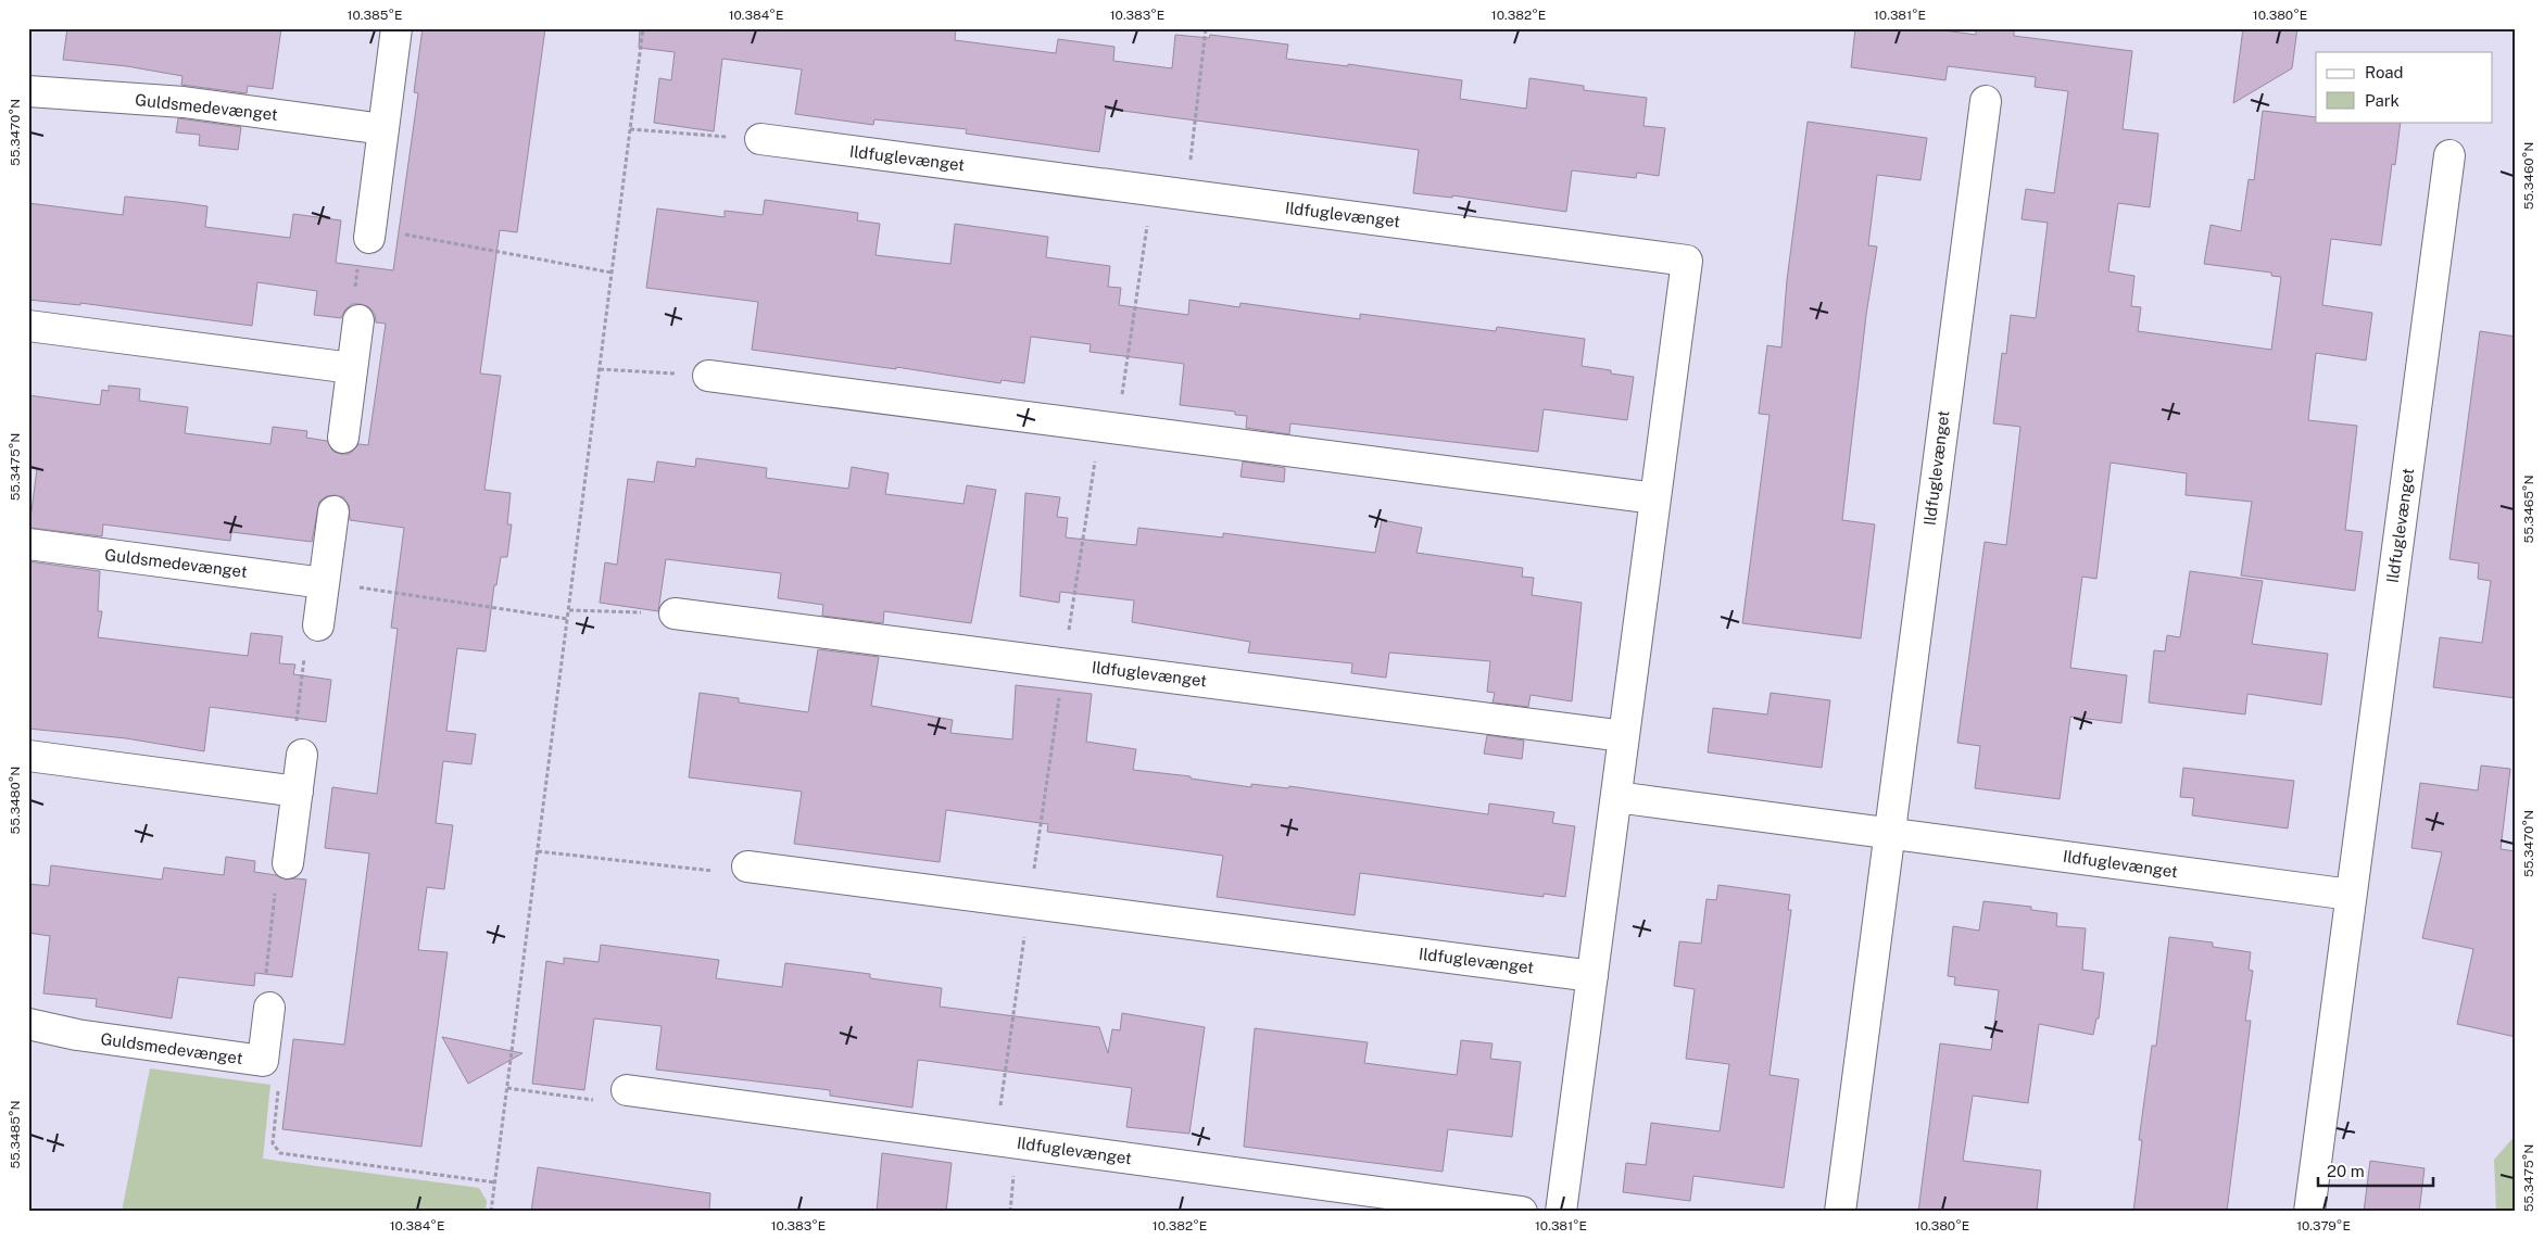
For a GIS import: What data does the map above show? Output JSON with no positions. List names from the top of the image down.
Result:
{
  "streets": {
    "street": ["Guldsmedevænget", "Ildfuglevænget"]
  },
  "legend": ["Road", "Park"],
  "scale_bar": "20 m",
  "coordinates": [
    "10.385°E",
    "10.384°E",
    "10.383°E",
    "10.382°E",
    "10.381°E",
    "10.380°E",
    "55.3470°N",
    "55.3460°N",
    "55.3475°N",
    "55.3465°N",
    "55.3480°N",
    "55.3485°N",
    "10.379°E"
  ]
}
